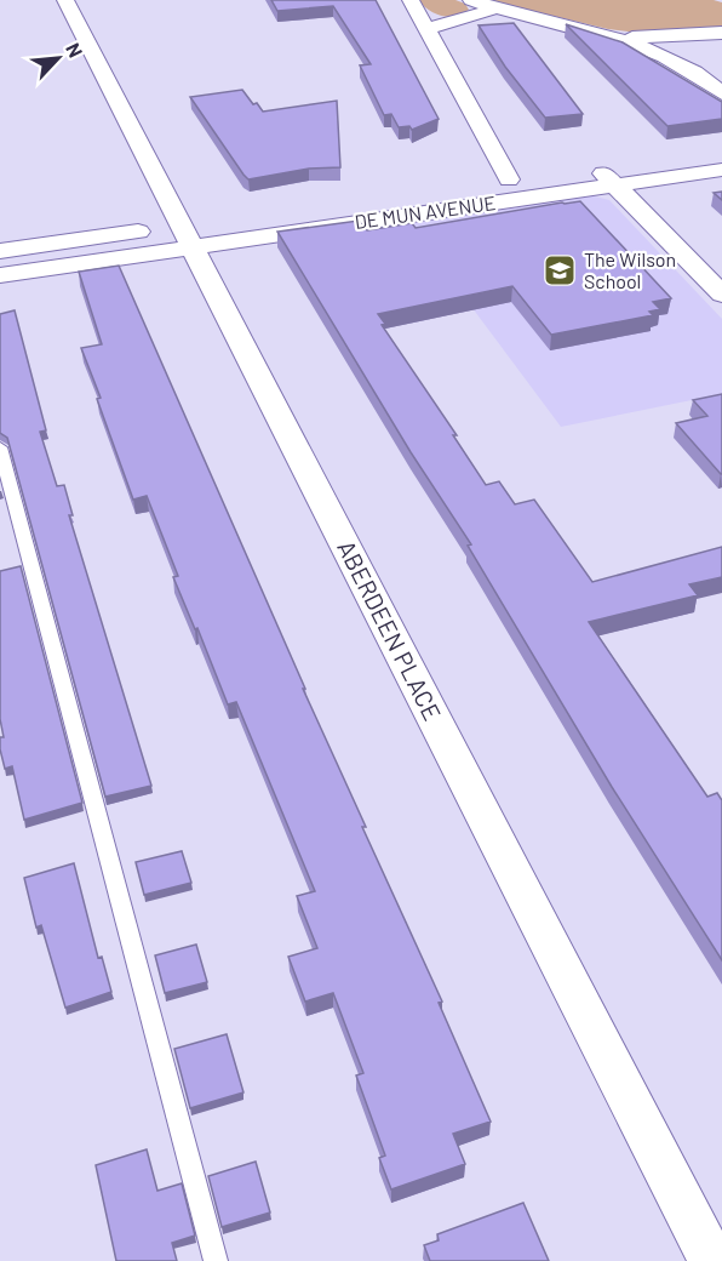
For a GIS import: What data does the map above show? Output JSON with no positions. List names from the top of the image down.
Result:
{
  "streets": {
    "street": ["DE MUN AVENUE", "ABERDEEN PLACE"]
  },
  "crossings": [
    ["DE MUN AVENUE", "ABERDEEN PLACE"]
  ],
  "places": {
    "school or university": ["The Wilson School"]
  },
  "north": "top right"
}
